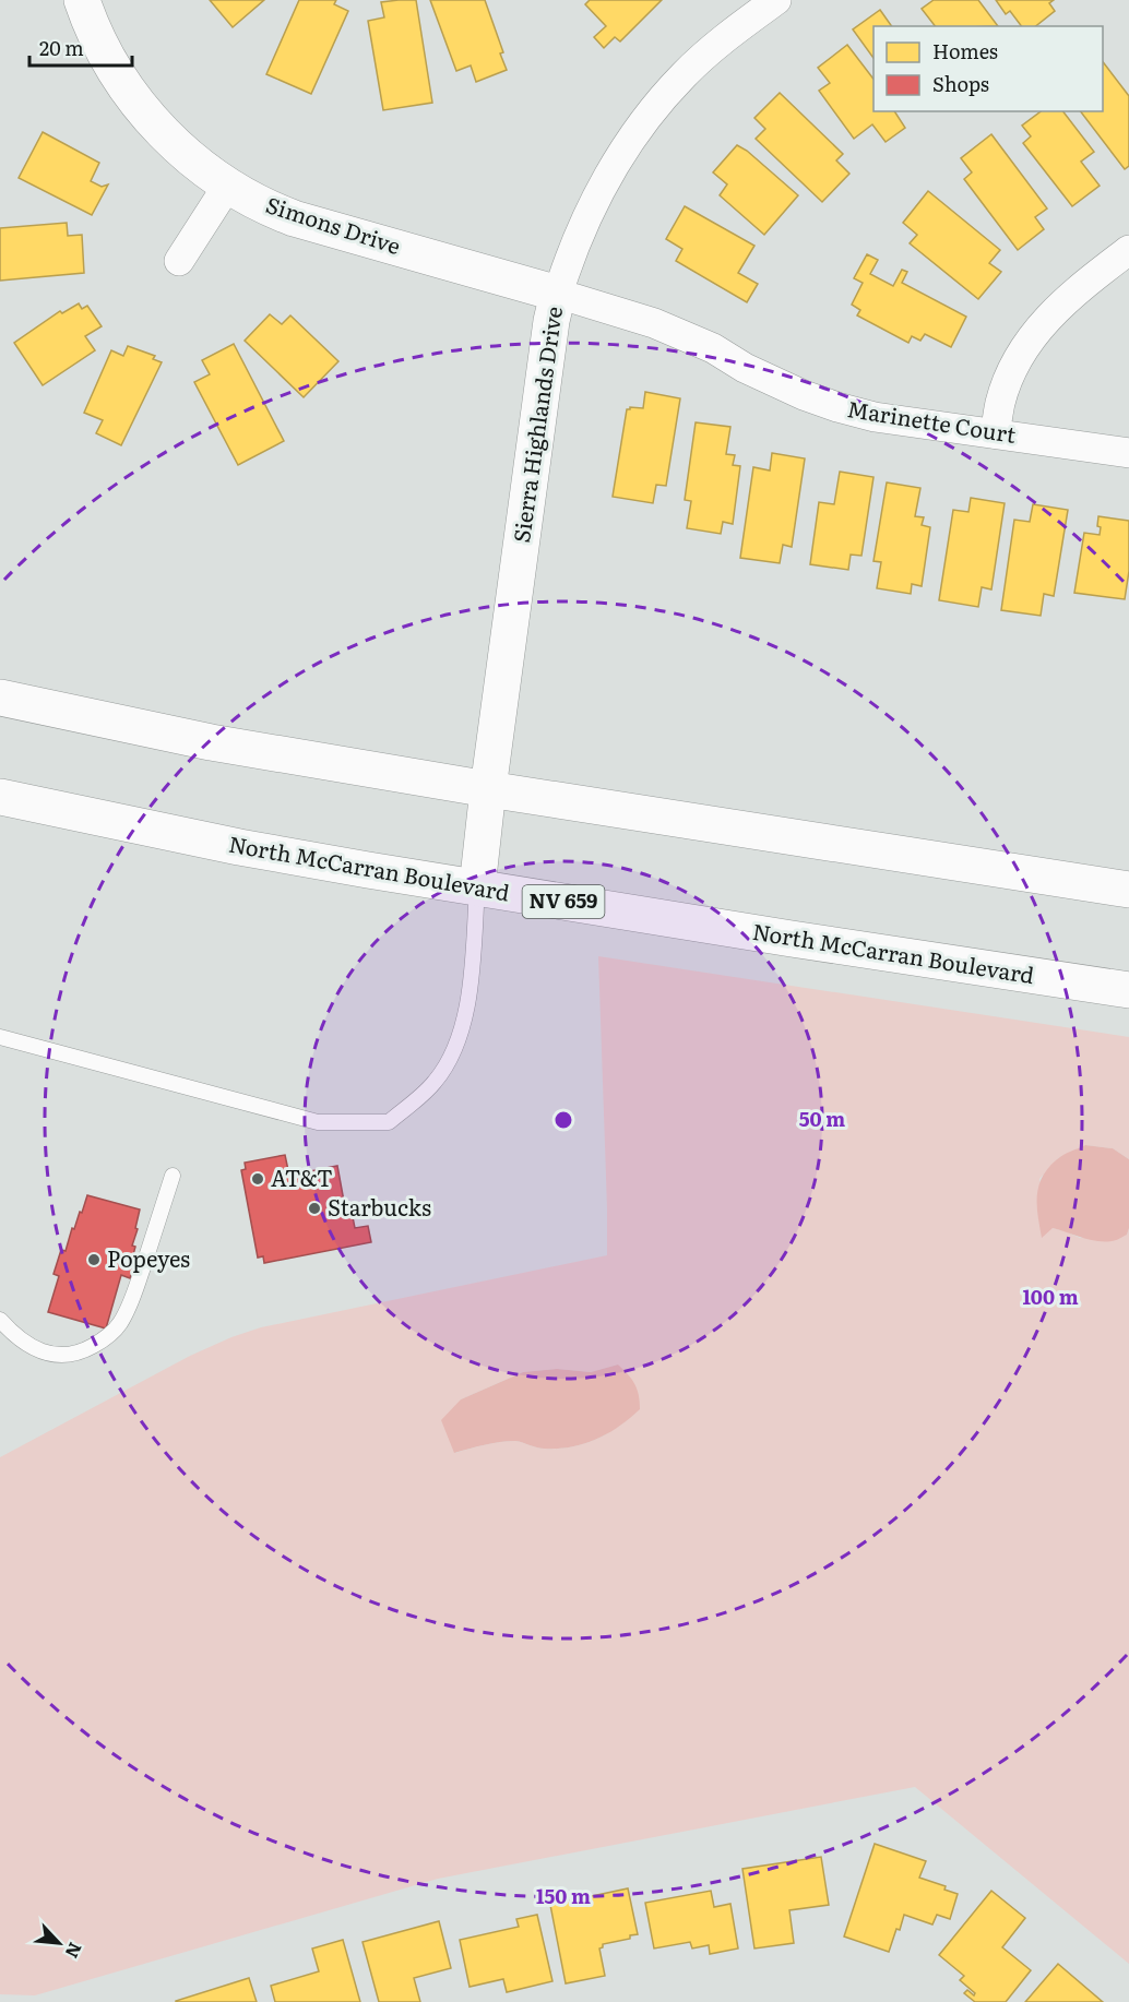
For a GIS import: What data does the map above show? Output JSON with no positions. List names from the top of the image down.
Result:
{
  "streets": {
    "main road": [
      "Simons Drive",
      "Sierra Highlands Drive",
      "North McCarran Boulevard",
      "NV 659"
    ],
    "street": ["Marinette Court"]
  },
  "crossings": [
    ["Simons Drive", "Marinette Court"],
    ["Simons Drive", "Sierra Highlands Drive"],
    ["Marinette Court", "Sierra Highlands Drive"],
    ["Sierra Highlands Drive", "North McCarran Boulevard"]
  ],
  "places": ["AT&T", "Starbucks", "Popeyes"],
  "legend": ["Homes", "Shops"],
  "scale_bar": "20 m",
  "north": "bottom right",
  "rings": ["50 m", "100 m", "150 m"]
}
